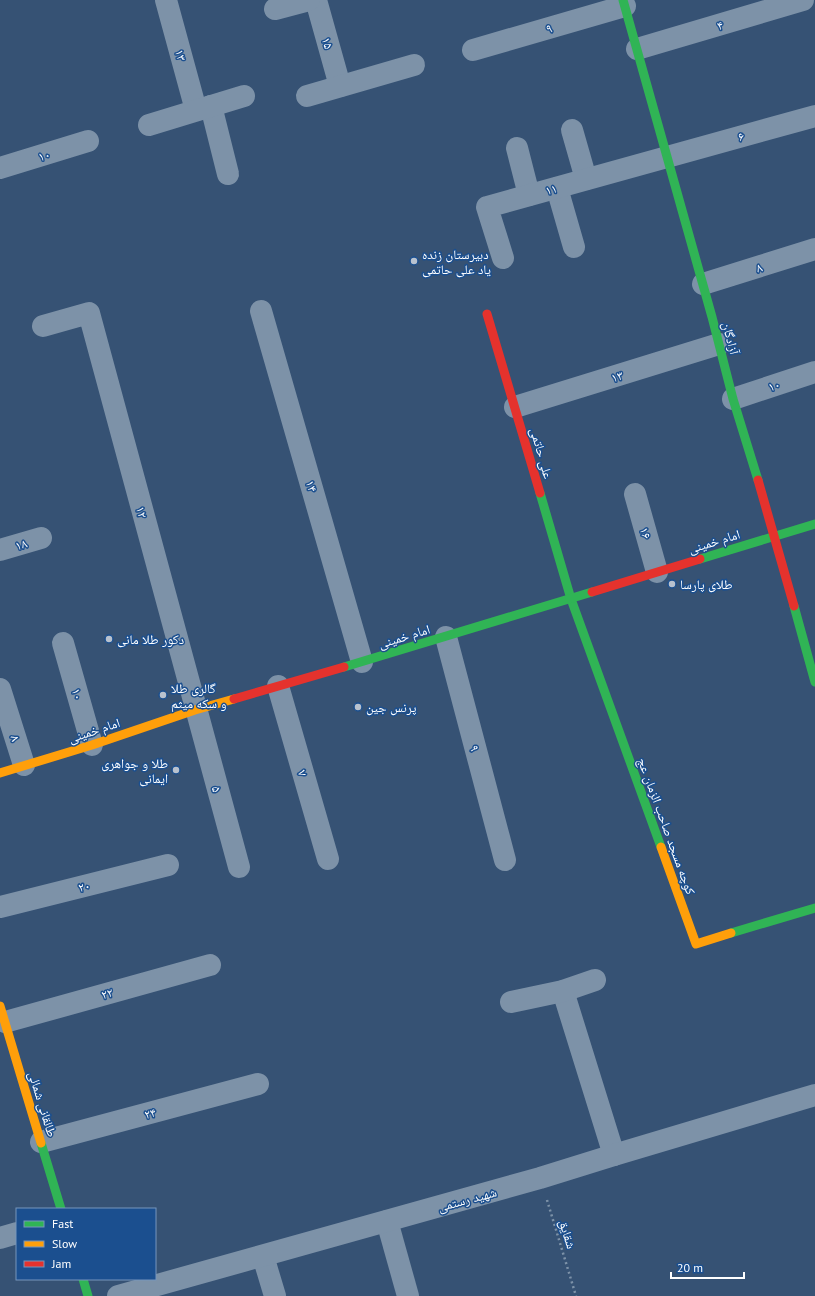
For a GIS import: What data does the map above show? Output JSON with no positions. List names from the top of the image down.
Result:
{
  "streets": {
    "main road": [
      "آزادگان",
      "علی حاتمی",
      "امام خمینی",
      "کوچه مسجد صاحب الزمان عج",
      "طالقانی شمالی"
    ],
    "street": [
      "۴",
      "۹",
      "۱۵",
      "۱۳",
      "۶",
      "۱۰",
      "۱۱",
      "۸",
      "۱۴",
      "۱۲",
      "۱۶",
      "۱۸",
      "۷",
      "۵",
      "۲۰",
      "۲۲",
      "۲۴",
      "شهید رستمی"
    ],
    "path": ["شقایق"]
  },
  "crossings": [
    ["۴", "آزادگان"],
    ["۹", "آزادگان"],
    ["۹", "امام خمینی"],
    ["۱۳", "آزادگان"],
    ["۱۳", "علی حاتمی"],
    ["۶", "۱۱"],
    ["۶", "آزادگان"],
    ["۱۰", "آزادگان"],
    ["۱۰", "امام خمینی"],
    ["۱۱", "آزادگان"],
    ["۸", "آزادگان"],
    ["۸", "امام خمینی"],
    ["آزادگان", "امام خمینی"],
    ["علی حاتمی", "امام خمینی"],
    ["علی حاتمی", "کوچه مسجد صاحب الزمان عج"],
    ["۱۴", "امام خمینی"],
    ["۱۲", "امام خمینی"],
    ["۱۲", "۵"],
    ["۱۶", "امام خمینی"],
    ["امام خمینی", "۷"],
    ["امام خمینی", "۵"],
    ["امام خمینی", "کوچه مسجد صاحب الزمان عج"],
    ["۲۲", "طالقانی شمالی"],
    ["طالقانی شمالی", "۲۴"],
    ["شهید رستمی", "شقایق"]
  ],
  "places": [
    "دبیرستان زنده یاد علی حاتمی",
    "طلای پارسا",
    "دکور طلا مانی",
    "گالری طلا و سکه میثم",
    "پرنس جین",
    "طلا و جواهری ایمانی"
  ],
  "legend": ["Fast", "Slow", "Jam"],
  "scale_bar": "20 m"
}
